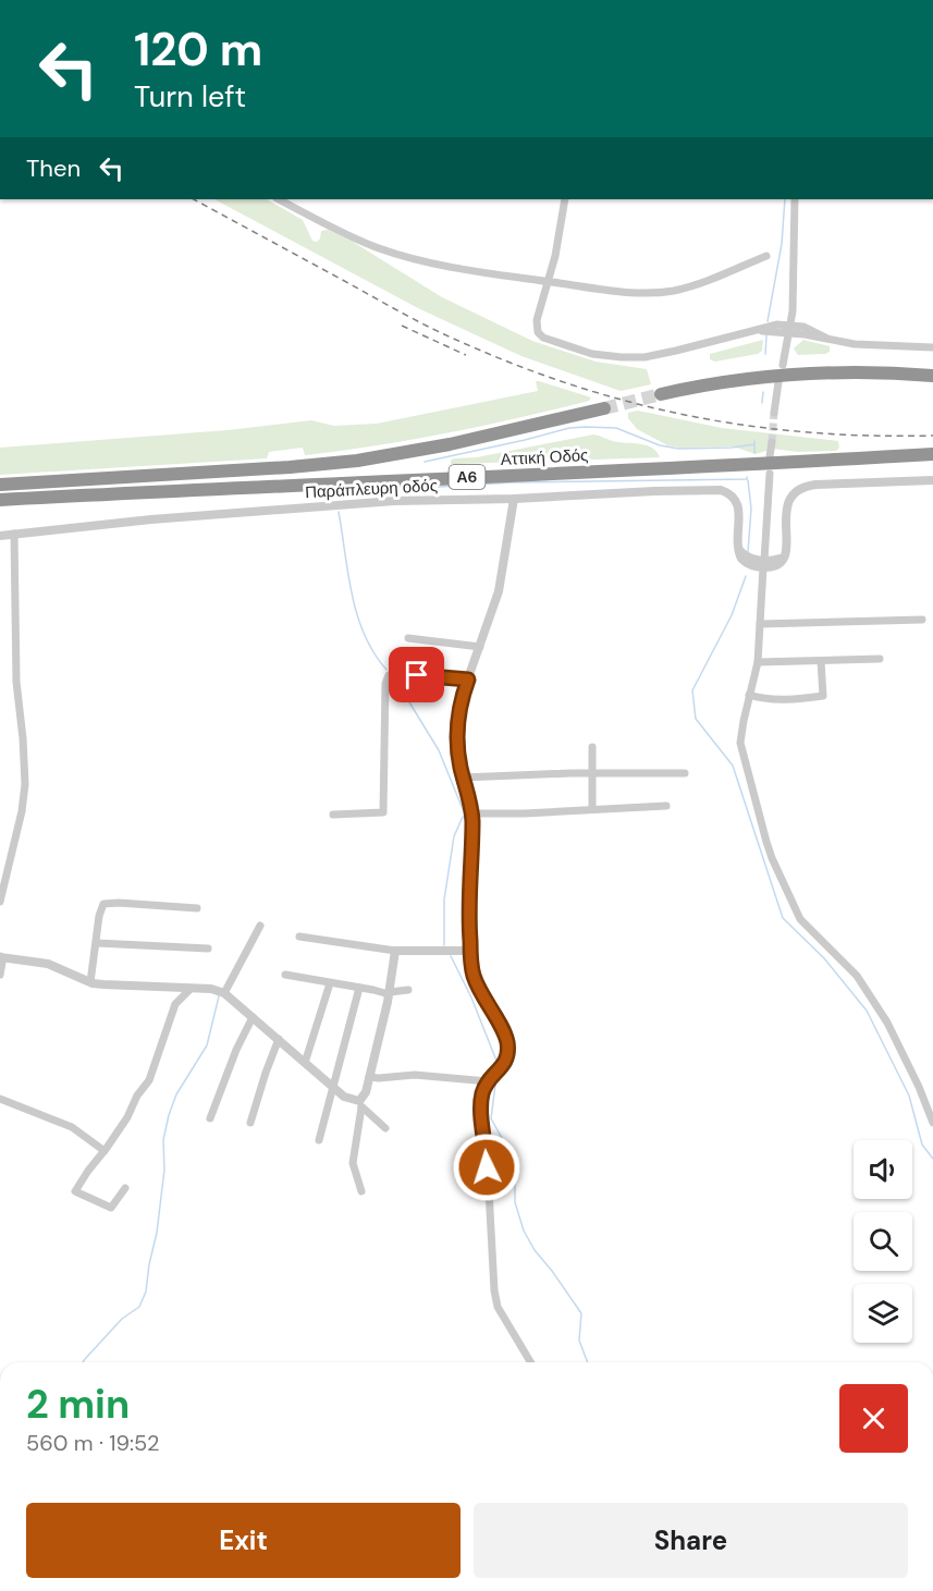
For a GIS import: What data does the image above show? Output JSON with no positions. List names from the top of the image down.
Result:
{
  "streets": {
    "highway": ["Αττική Οδός", "Α6"],
    "street": ["Παράπλευρη οδός"]
  },
  "page": {
    "turn": ["120 m", "Turn left"],
    "then": "Then",
    "heading": ["2 min", "560 m · 19:52"],
    "buttons": ["Exit", "Share"]
  }
}
